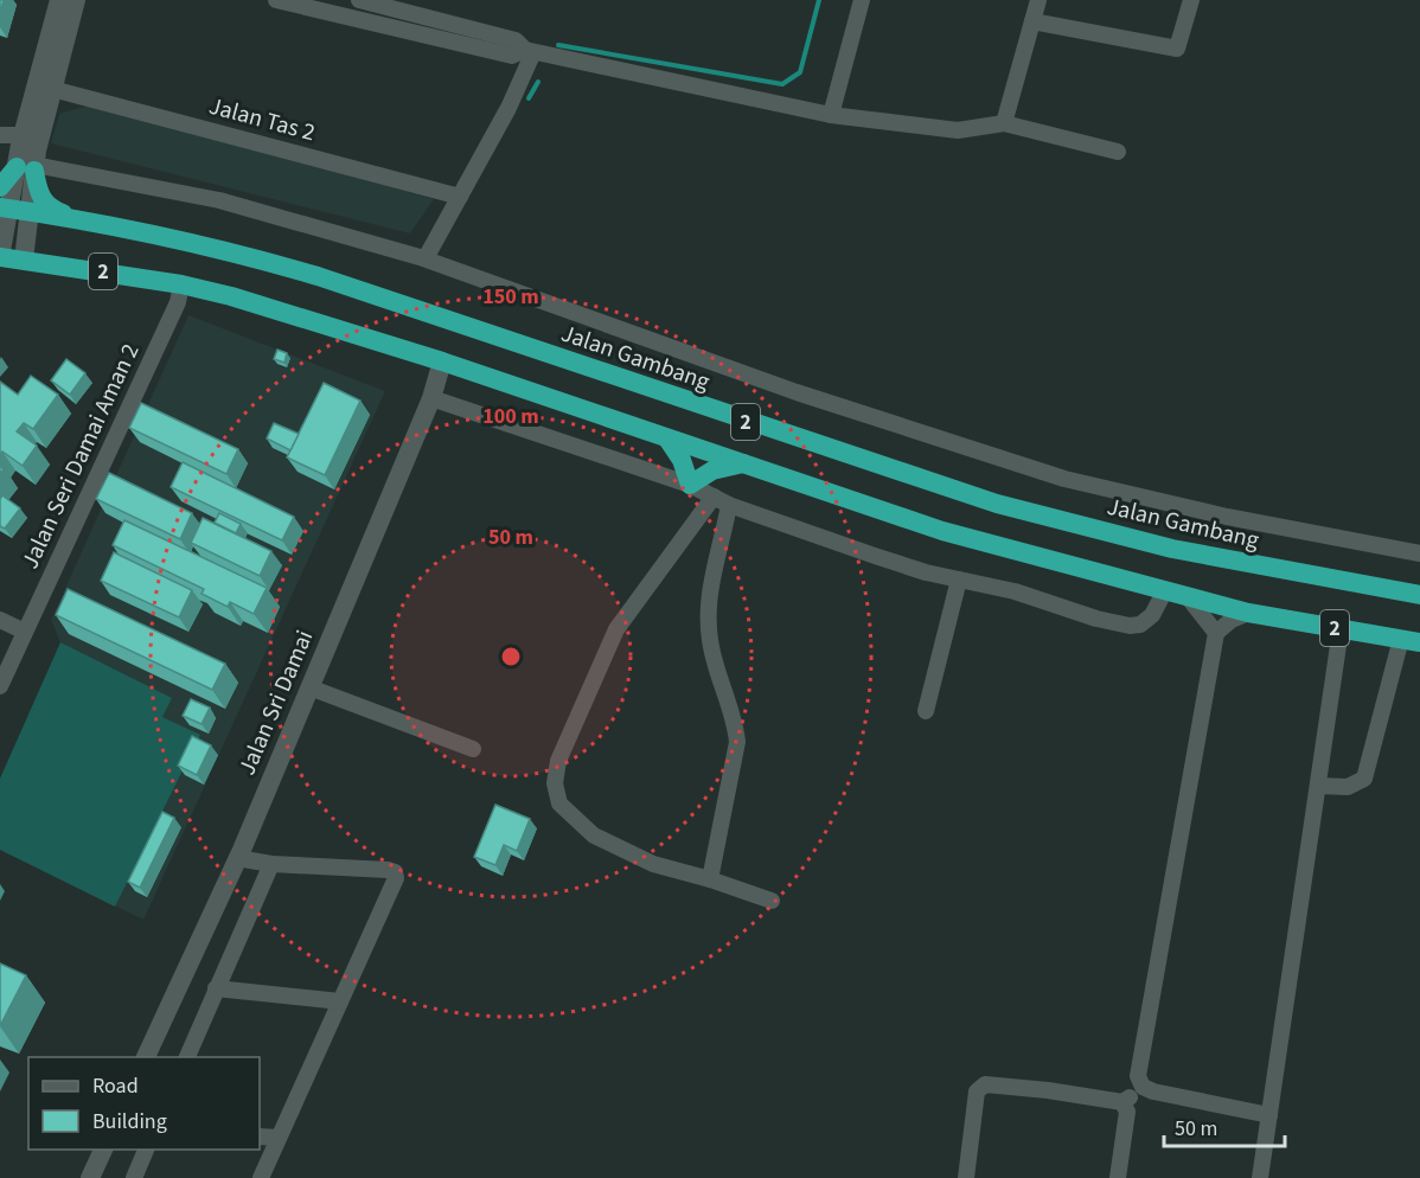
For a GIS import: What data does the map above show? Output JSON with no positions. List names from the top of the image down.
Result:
{
  "streets": {
    "highway": ["2", "Jalan Gambang"],
    "street": ["Jalan Tas 2", "Jalan Seri Damai Aman 2", "Jalan Sri Damai"]
  },
  "crossings": [
    ["2", "Jalan Seri Damai Aman 2"],
    ["2", "Jalan Sri Damai"]
  ],
  "legend": ["Road", "Building"],
  "scale_bar": "50 m",
  "rings": ["150 m", "100 m", "50 m"]
}
